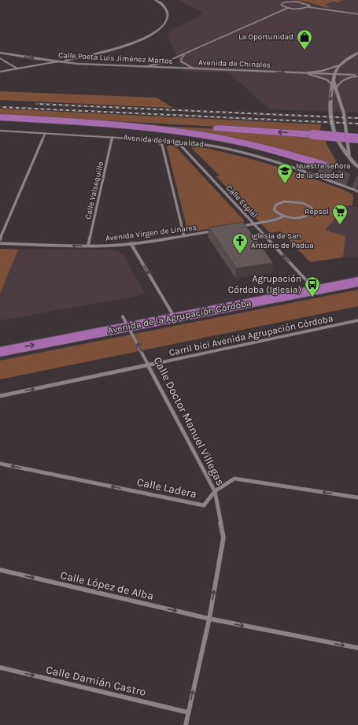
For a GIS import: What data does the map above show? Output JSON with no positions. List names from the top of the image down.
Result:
{
  "streets": {
    "main road": ["Avenida de la Igualdad", "Avenida de la Agrupación Córdoba"],
    "street": [
      "Calle Poeta Luis Jiménez Martos",
      "Avenida de Chinales",
      "Calle Valsequillo",
      "Calle Espiel",
      "Avenida Virgen de Linares",
      "Carril bici Avenida Agrupación Córdoba",
      "Calle Doctor Manuel Villegas",
      "Calle Ladera",
      "Calle López de Alba",
      "Calle Damián Castro"
    ]
  },
  "crossings": [
    ["Calle Poeta Luis Jiménez Martos", "Avenida de Chinales"],
    ["Avenida de la Igualdad", "Calle Valsequillo"],
    ["Avenida de la Igualdad", "Calle Espiel"],
    ["Calle Valsequillo", "Avenida Virgen de Linares"],
    ["Calle Espiel", "Avenida de la Agrupación Córdoba"],
    ["Avenida de la Agrupación Córdoba", "Calle Doctor Manuel Villegas"],
    ["Carril bici Avenida Agrupación Córdoba", "Calle Doctor Manuel Villegas"],
    ["Calle Doctor Manuel Villegas", "Calle Ladera"],
    ["Calle Doctor Manuel Villegas", "Calle López de Alba"],
    ["Calle Doctor Manuel Villegas", "Calle Damián Castro"]
  ],
  "one_way": [
    "Calle Espiel",
    "Avenida Virgen de Linares",
    "Carril bici Avenida Agrupación Córdoba",
    "Calle Doctor Manuel Villegas",
    "Calle Ladera",
    "Calle López de Alba",
    "Calle Damián Castro"
  ],
  "places": {
    "shop": ["La Oportunidad"],
    "school or university": ["Nuestra señora de la Soledad"],
    "supermarket": ["Repsol"],
    "church": ["Iglesia de San Antonio de Padua"],
    "bus stop": ["Agrupación Córdoba (Iglesia)"]
  }
}
